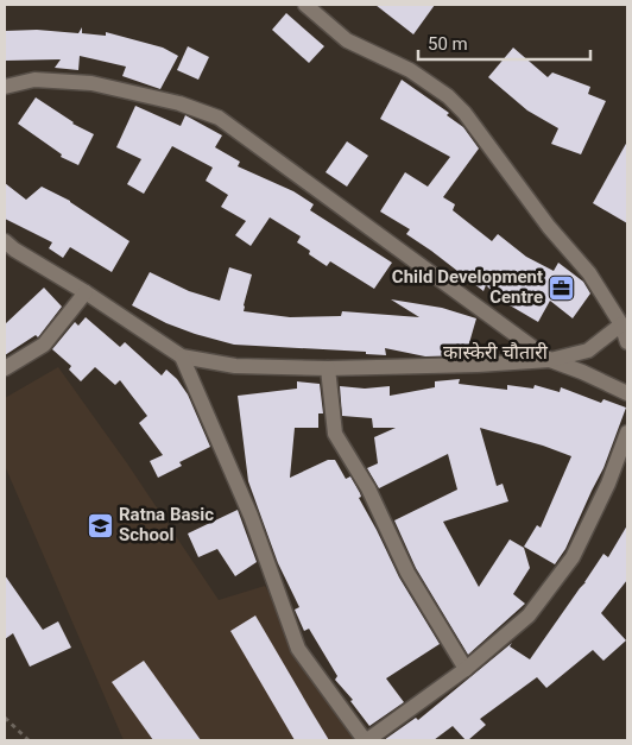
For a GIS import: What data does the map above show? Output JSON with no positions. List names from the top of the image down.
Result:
{
  "districts": ["कास्केरी चौतारी"],
  "places": {
    "office": ["Child Development Centre"],
    "school or university": ["Ratna Basic School"]
  },
  "scale_bar": "50 m"
}
